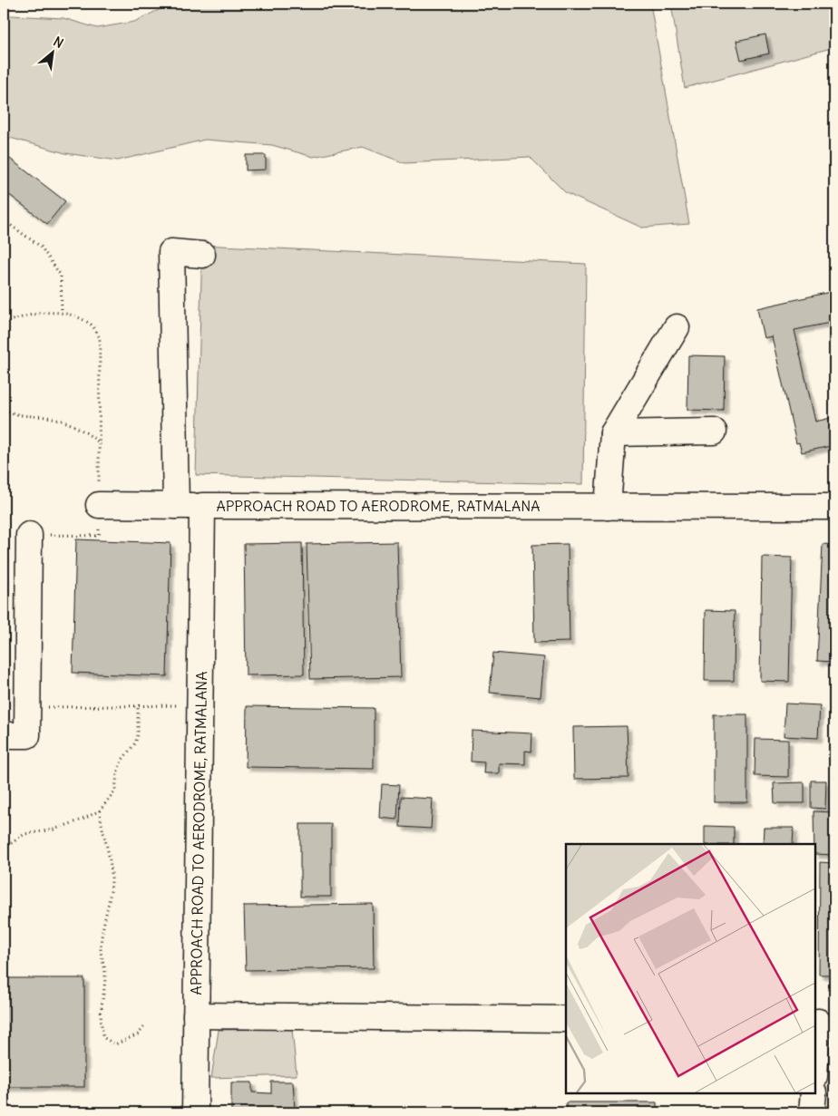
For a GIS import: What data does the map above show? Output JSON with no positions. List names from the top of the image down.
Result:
{
  "streets": {
    "main road": ["APPROACH ROAD TO AERODROME, RATMALANA"]
  },
  "north": "top right"
}
